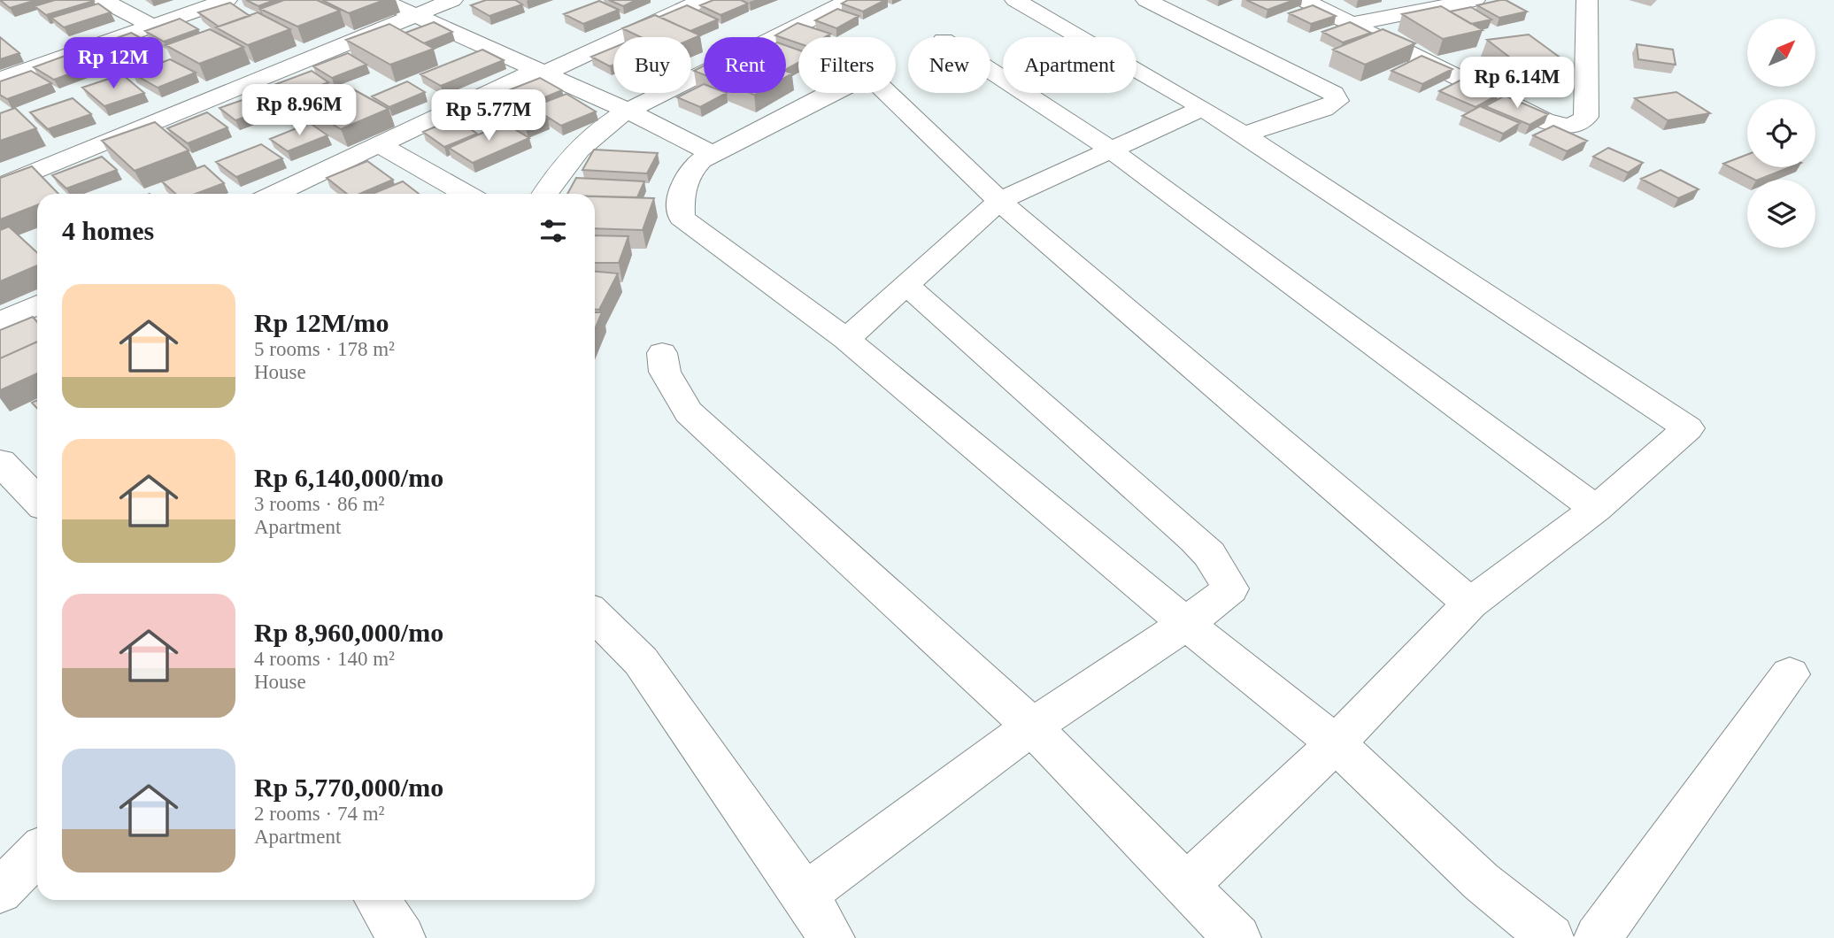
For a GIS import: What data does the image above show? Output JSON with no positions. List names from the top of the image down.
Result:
{
  "north": "top right",
  "page": {
    "price": [
      "Rp 12M",
      "Rp 6.14M",
      "Rp 8.96M",
      "Rp 5.77M"
    ],
    "chip": [
      "Buy",
      "Rent",
      "Filters",
      "New",
      "Apartment"
    ],
    "heading": "4 homes",
    "list": [
      {
        "name": "Rp 12M/mo",
        "note": "5 rooms · 178 m² · House"
      },
      {
        "name": "Rp 6,140,000/mo",
        "note": "3 rooms · 86 m² · Apartment"
      },
      {
        "name": "Rp 8,960,000/mo",
        "note": "4 rooms · 140 m² · House"
      },
      {
        "name": "Rp 5,770,000/mo",
        "note": "2 rooms · 74 m² · Apartment"
      }
    ]
  }
}
